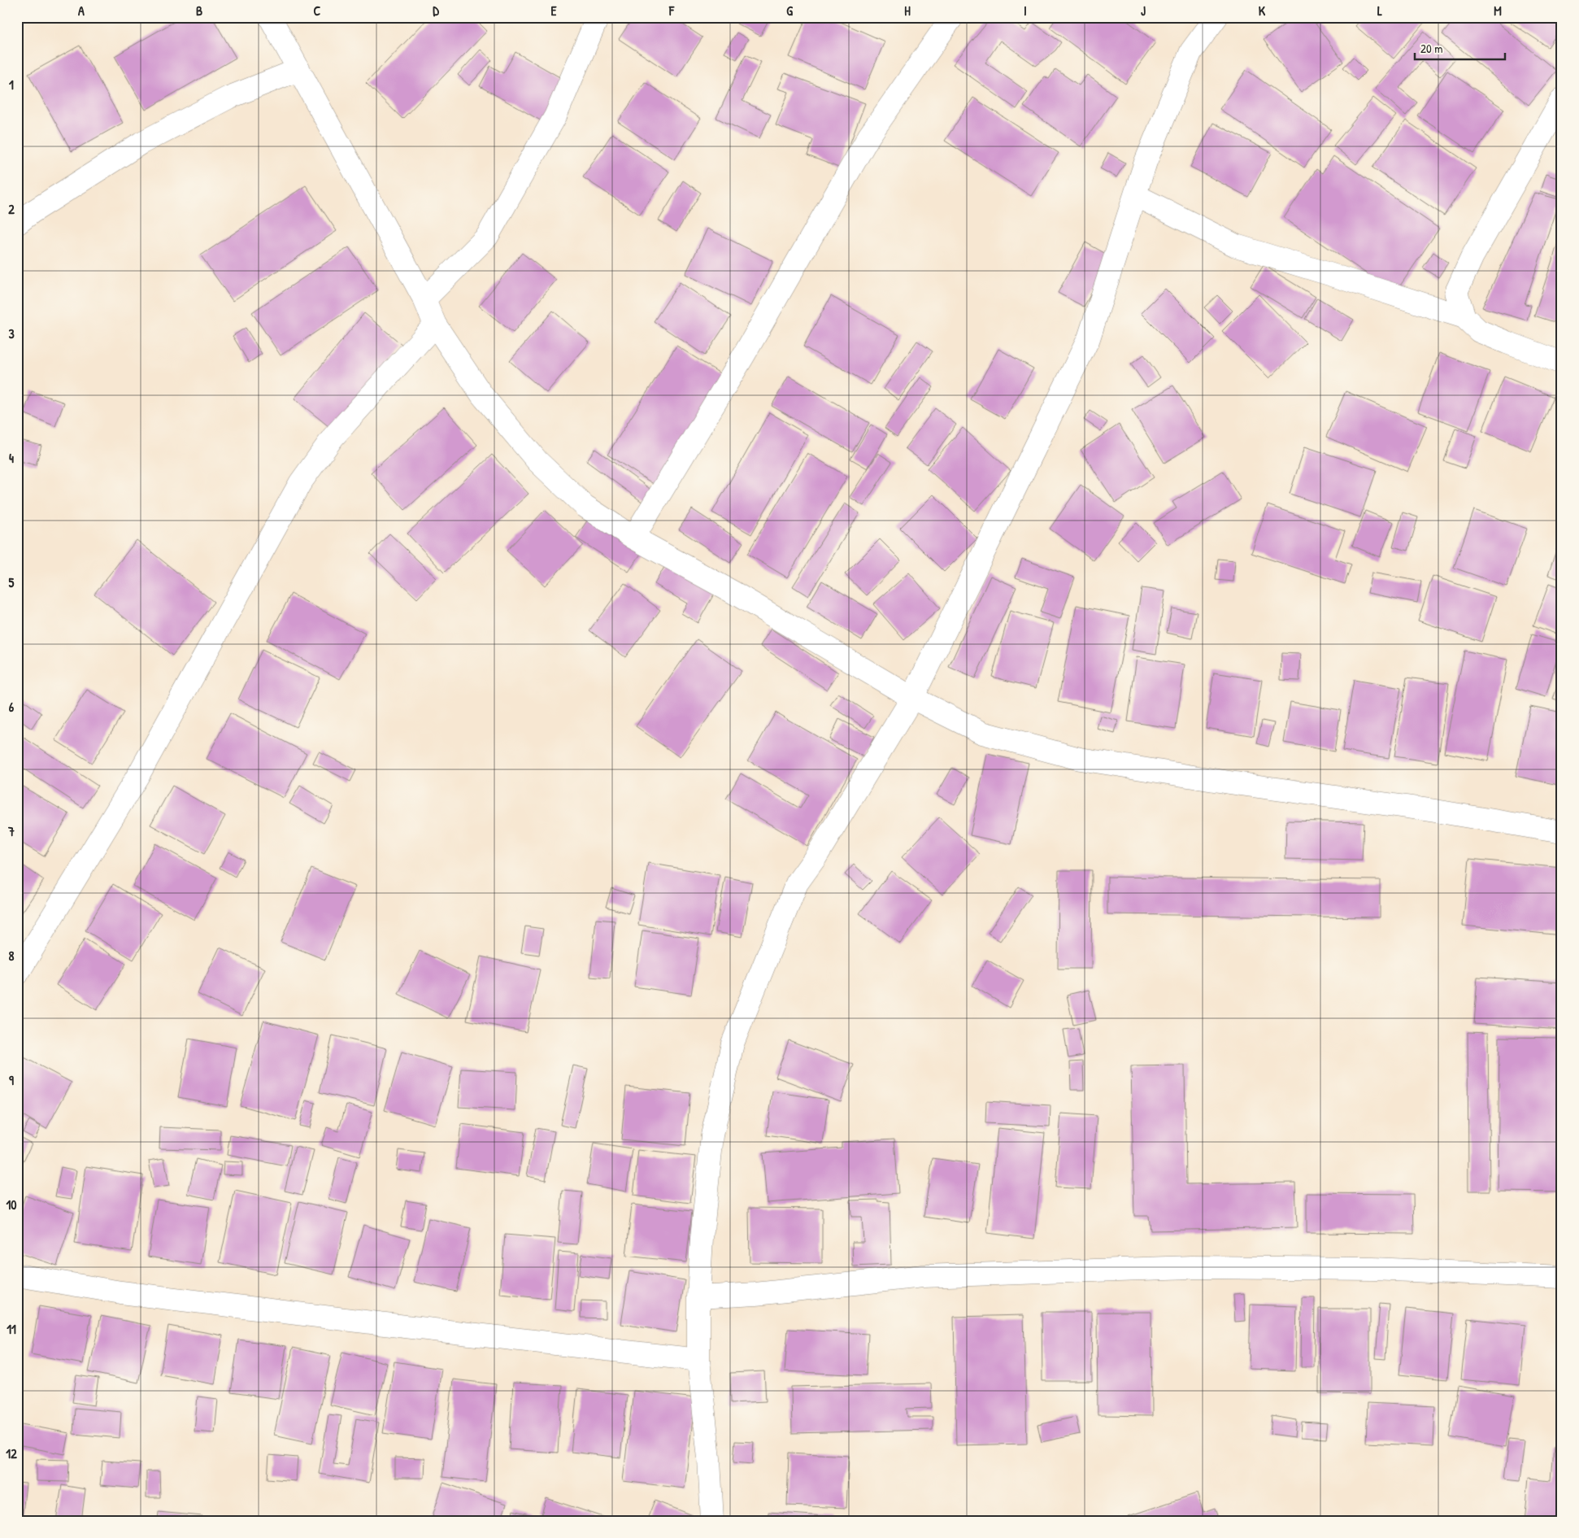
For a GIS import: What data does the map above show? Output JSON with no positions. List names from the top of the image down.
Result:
{
  "scale_bar": "20 m",
  "grid": {
    "columns": [
      "A",
      "B",
      "C",
      "D",
      "E",
      "F",
      "G",
      "H",
      "I",
      "J",
      "K",
      "L",
      "M"
    ],
    "rows": [
      "1",
      "2",
      "3",
      "4",
      "5",
      "6",
      "7",
      "8",
      "9",
      "10",
      "11",
      "12"
    ]
  }
}
